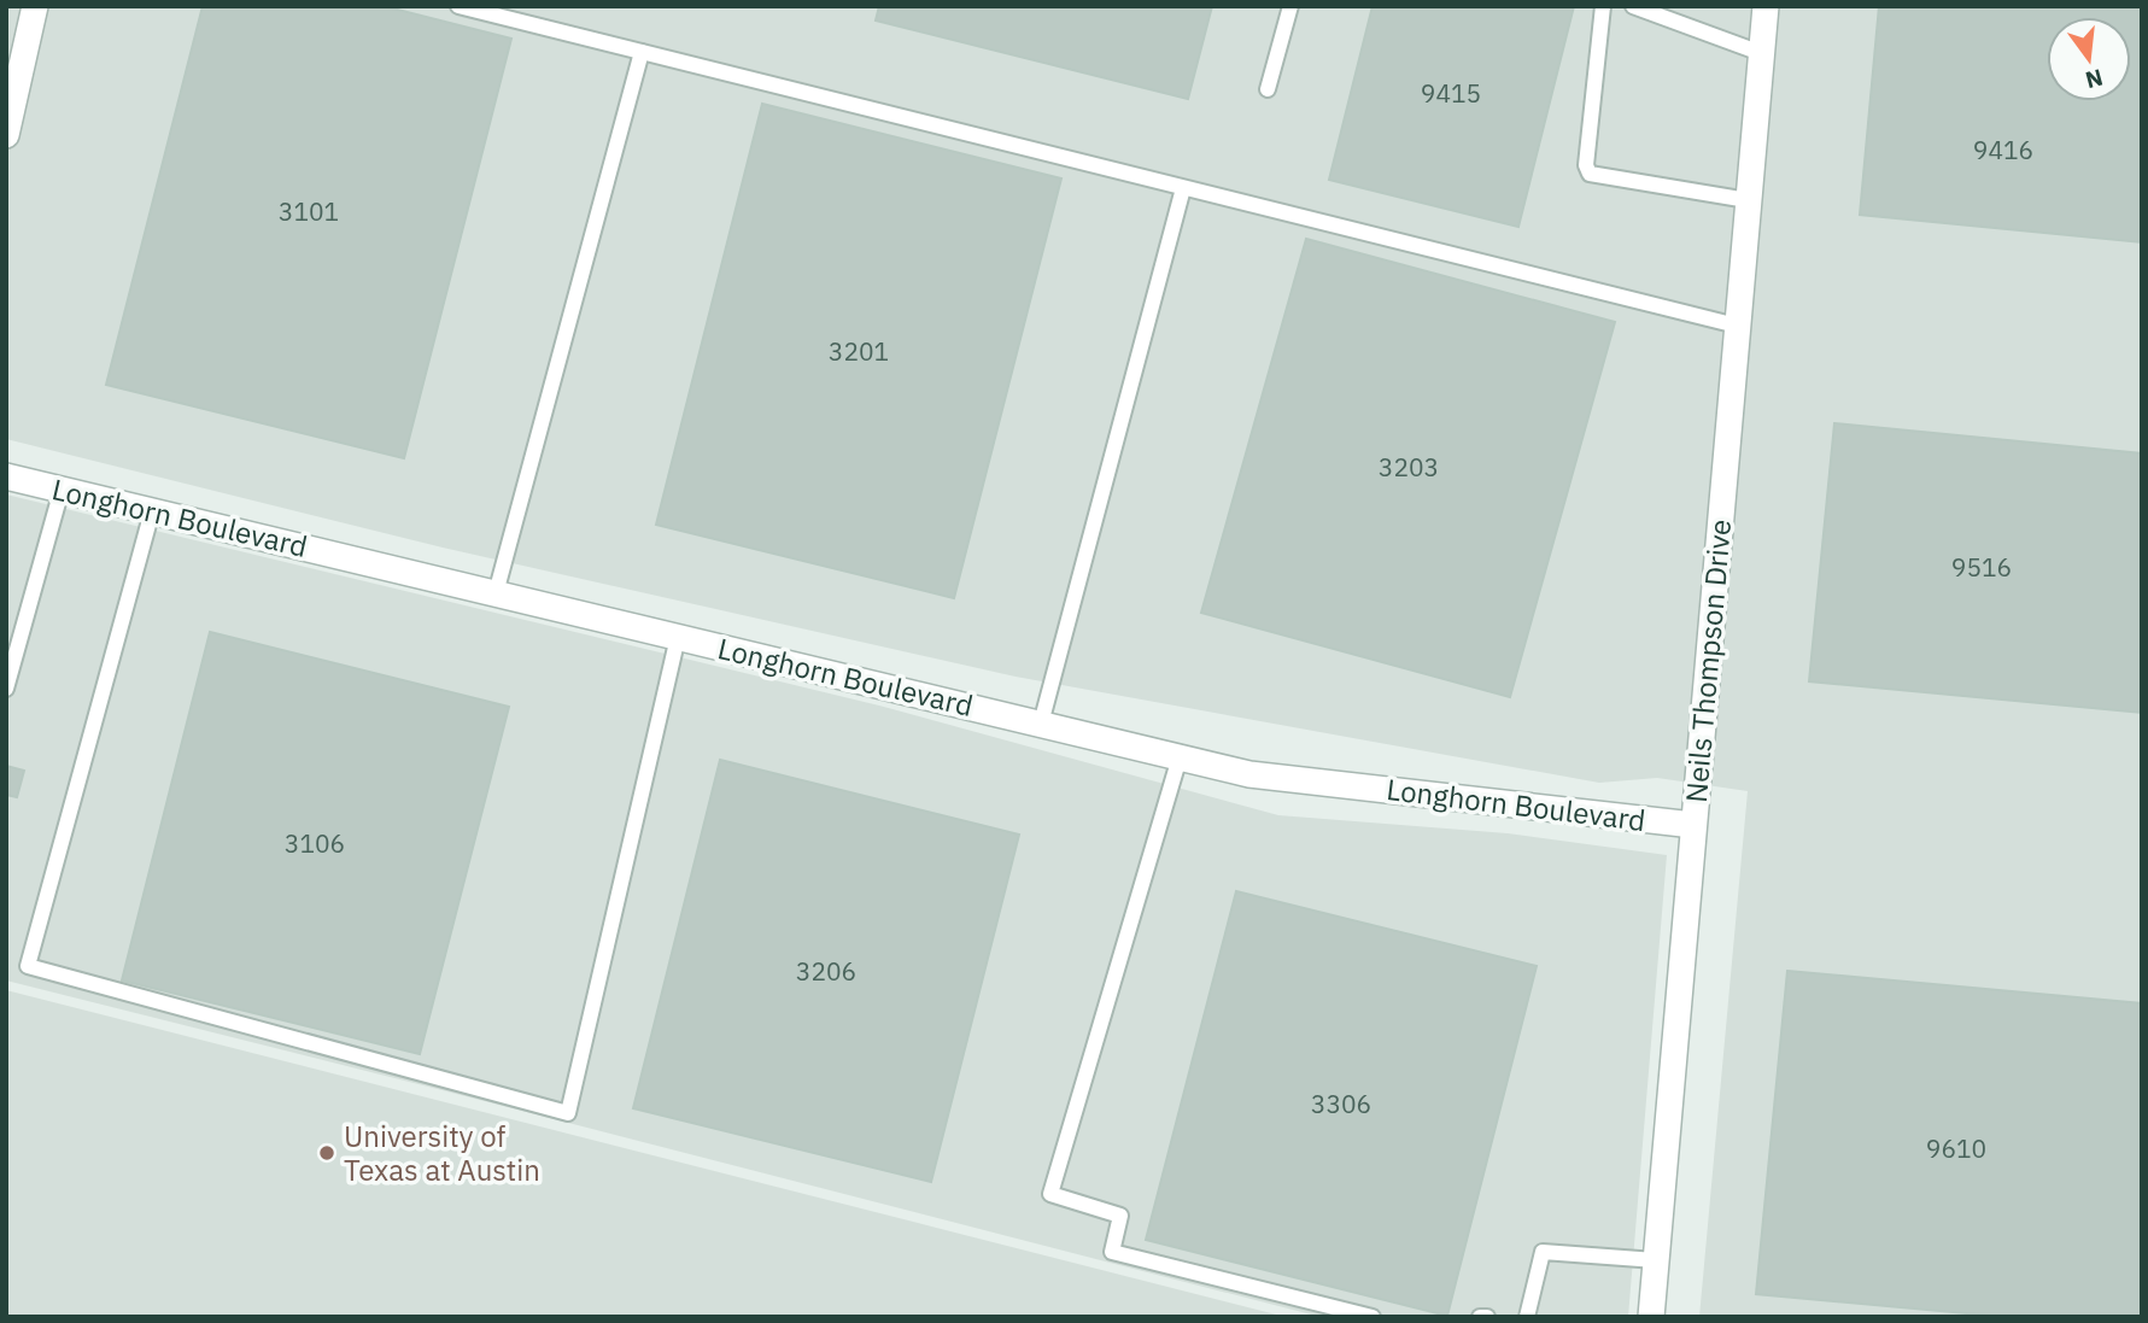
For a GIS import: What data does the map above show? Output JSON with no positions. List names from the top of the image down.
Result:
{
  "streets": {
    "street": ["Longhorn Boulevard", "Neils Thompson Drive"]
  },
  "crossings": [
    ["Longhorn Boulevard", "Neils Thompson Drive"]
  ],
  "places": ["University of Texas at Austin"],
  "house_numbers": [
    "9415",
    "9416",
    "3101",
    "3201",
    "3203",
    "9516",
    "3106",
    "3206",
    "3306",
    "9610"
  ],
  "north": "bottom"
}
